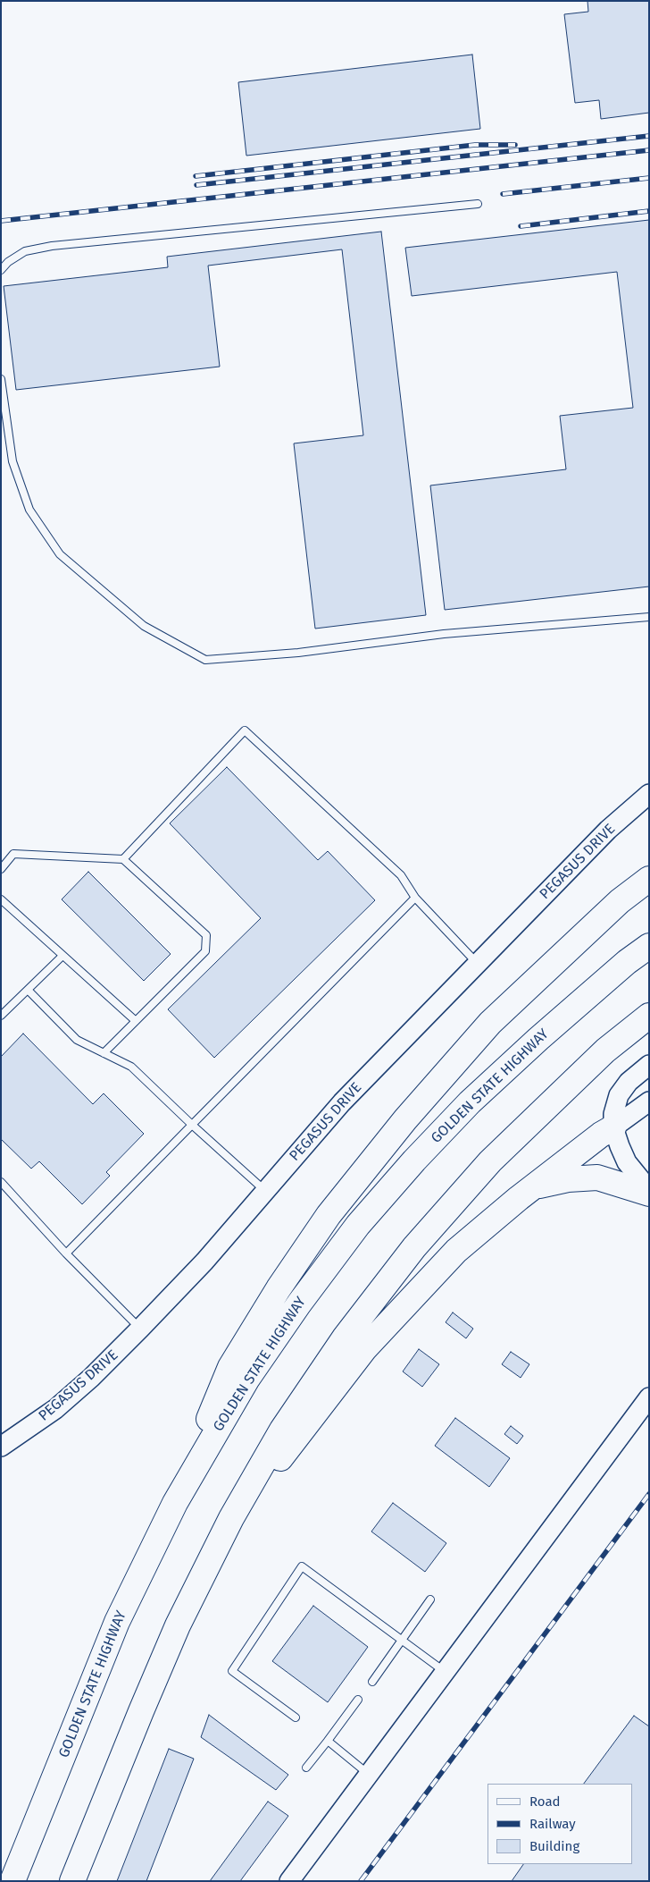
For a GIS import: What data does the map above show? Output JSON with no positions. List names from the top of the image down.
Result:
{
  "streets": {
    "highway": ["GOLDEN STATE HIGHWAY"],
    "street": ["PEGASUS DRIVE"]
  },
  "legend": ["Road", "Railway", "Building"]
}
